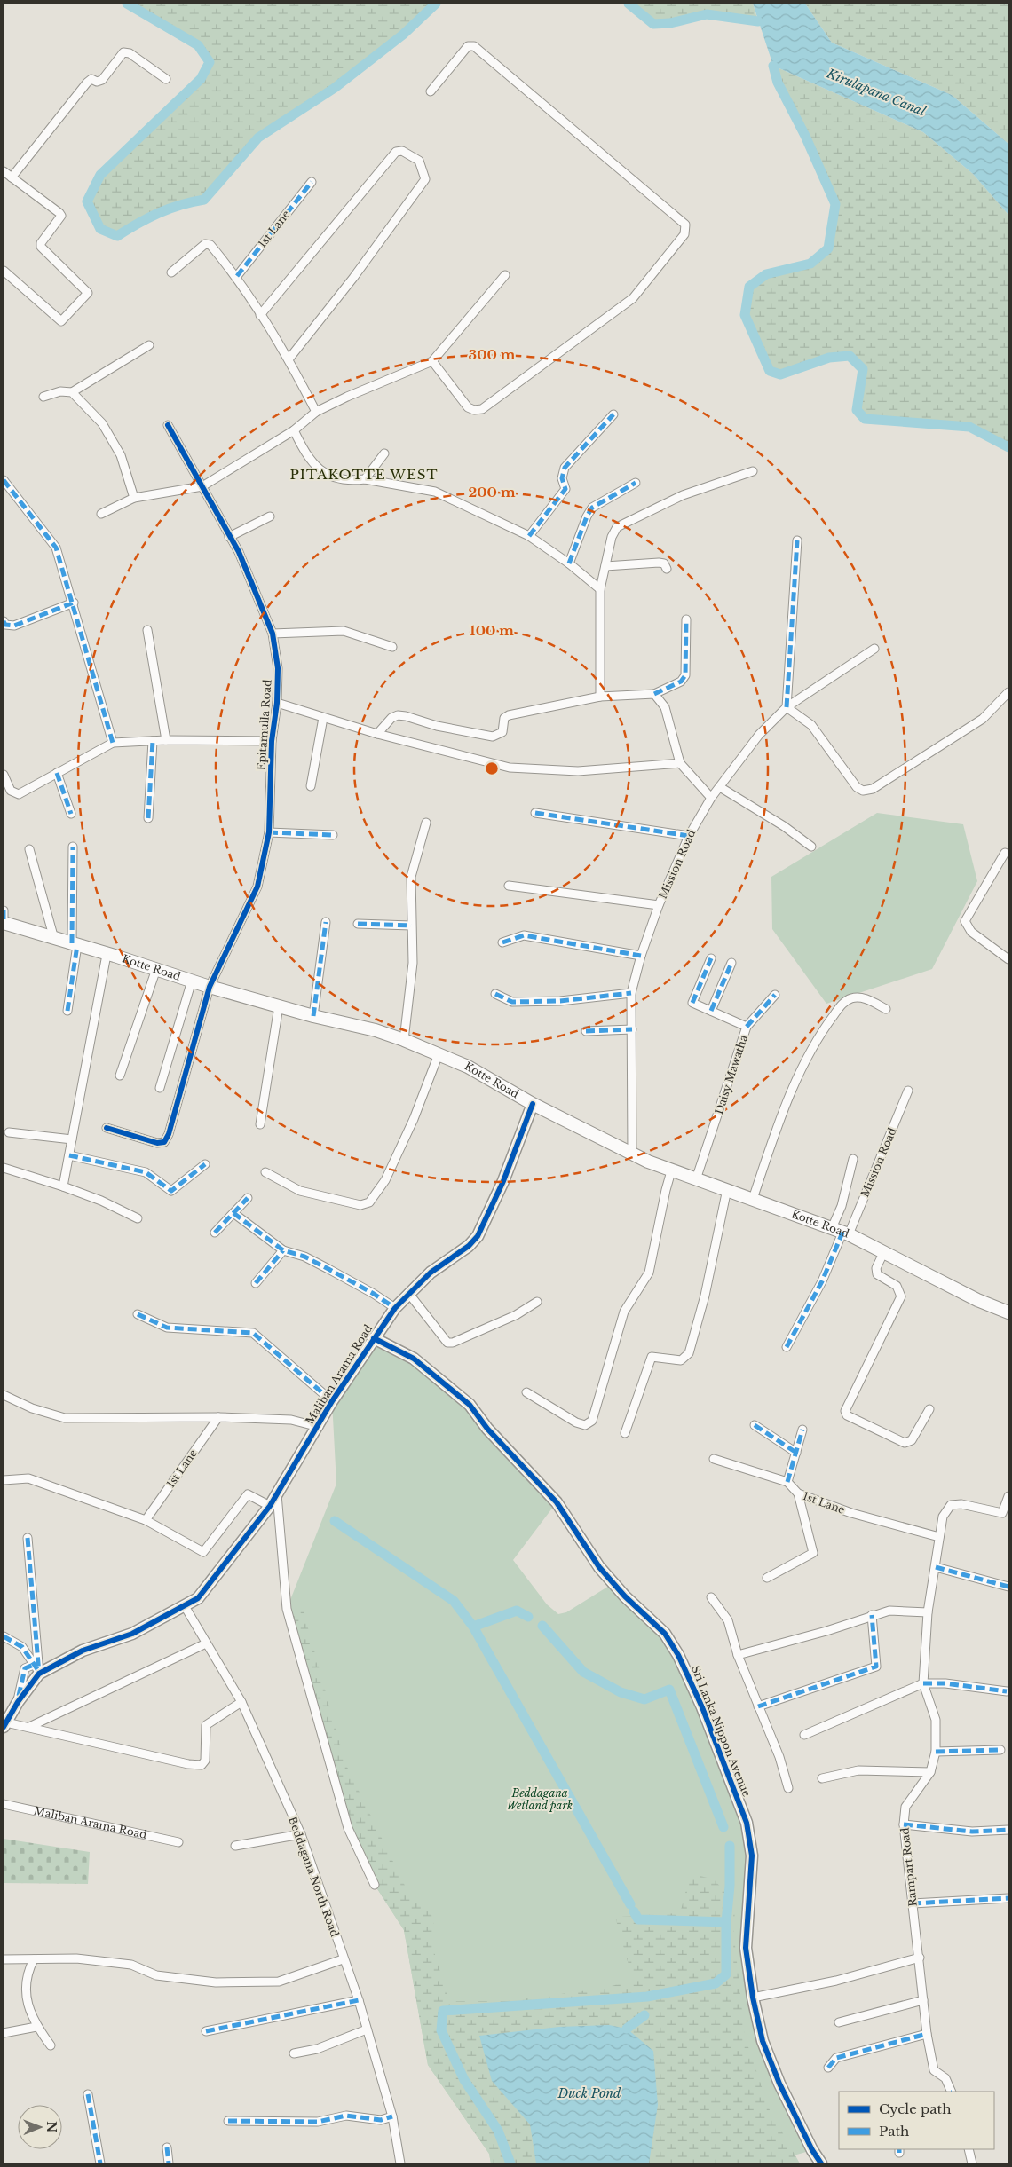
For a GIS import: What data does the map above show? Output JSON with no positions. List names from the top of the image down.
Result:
{
  "streets": {
    "main road": ["Kotte Road"],
    "street": [
      "1st Lane",
      "Epitamulla Road",
      "Mission Road",
      "Daisy Mawatha",
      "Maliban Arama Road",
      "Sri Lanka Nippon Avenue",
      "Rampart Road",
      "Beddagana North Road"
    ]
  },
  "crossings": [
    ["1st Lane", "Rampart Road"],
    ["Epitamulla Road", "Kotte Road"],
    ["Mission Road", "Kotte Road"],
    ["Kotte Road", "Daisy Mawatha"],
    ["Kotte Road", "Maliban Arama Road"],
    ["Maliban Arama Road", "Sri Lanka Nippon Avenue"],
    ["Maliban Arama Road", "Beddagana North Road"]
  ],
  "districts": ["PITAKOTTE WEST"],
  "water": ["Kirulapana Canal", "Duck Pond"],
  "parks": ["Beddagana Wetland park"],
  "legend": ["Cycle path", "Path"],
  "north": "right",
  "rings": ["300 m", "200 m", "100 m"]
}
